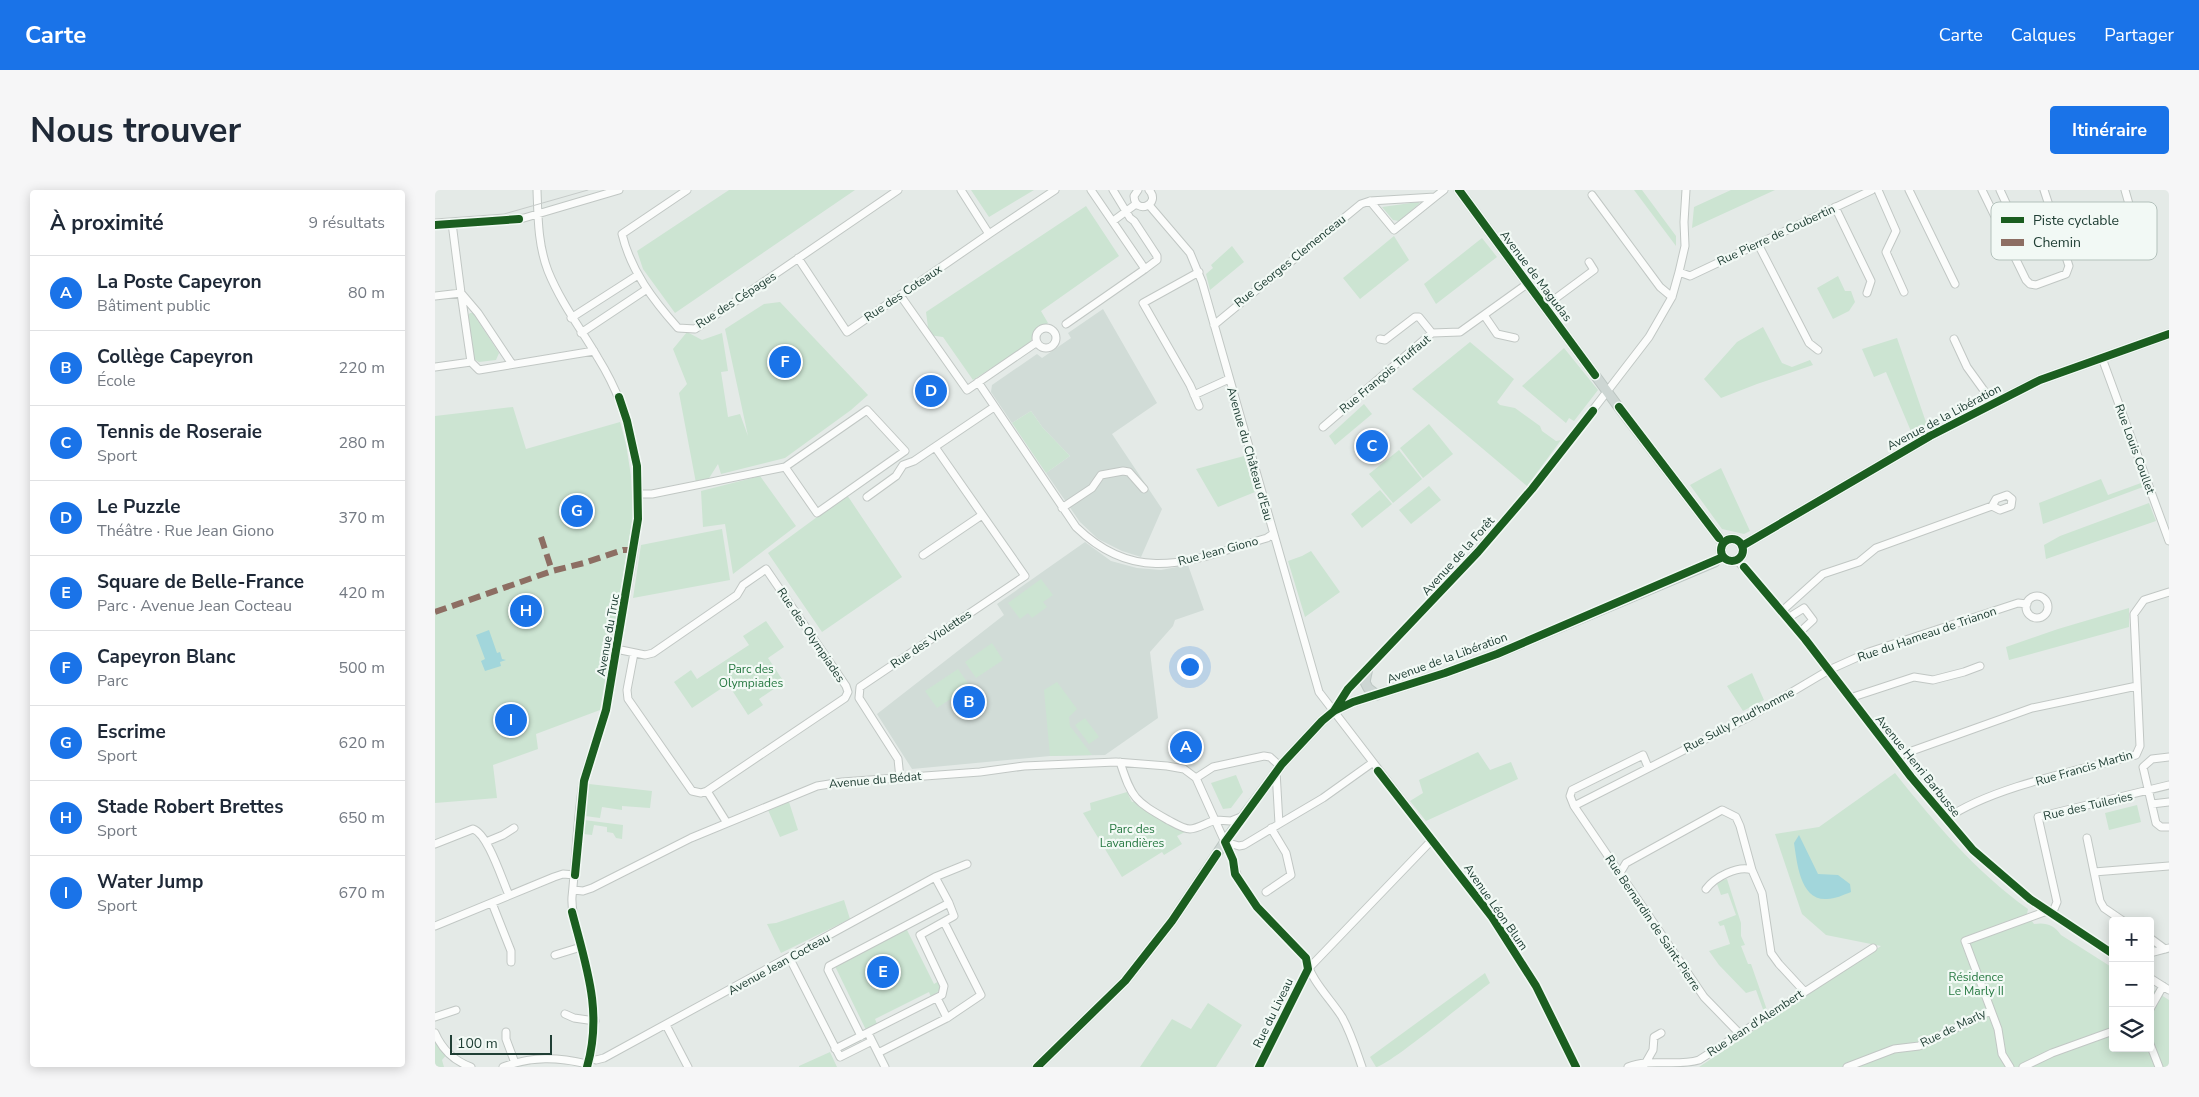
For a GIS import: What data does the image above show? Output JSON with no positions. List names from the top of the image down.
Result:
{
  "streets": {
    "main road": ["Avenue de Magudas", "Avenue de la Libération"],
    "street": [
      "Rue Pierre de Coubertin",
      "Rue Georges Clemenceau",
      "Rue des Coteaux",
      "Rue des Cépages",
      "Rue François Truffaut",
      "Rue Louis Coullet",
      "Avenue du Château d'Eau",
      "Rue Jean Giono",
      "Avenue de la Forêt",
      "Rue du Hameau de Trianon",
      "Avenue du Truc",
      "Rue des Olympiades",
      "Rue des Violettes",
      "Rue Sully Prud'homme",
      "Avenue Henri Barbusse",
      "Rue Francis Martin",
      "Avenue du Bédat",
      "Rue des Tuileries",
      "Avenue Léon Blum",
      "Rue Bernardin de Saint-Pierre",
      "Avenue Jean Cocteau",
      "Rue du Liveau",
      "Rue Jean d'Alembert",
      "Rue de Marly"
    ]
  },
  "crossings": [
    ["Rue Pierre de Coubertin", "Avenue de la Forêt"],
    ["Rue Georges Clemenceau", "Avenue du Château d'Eau"],
    ["Avenue de Magudas", "Rue François Truffaut"],
    ["Avenue de Magudas", "Avenue de la Libération"],
    ["Avenue de Magudas", "Avenue de la Forêt"],
    ["Avenue de Magudas", "Avenue Henri Barbusse"],
    ["Rue des Coteaux", "Rue des Cépages"],
    ["Avenue de la Libération", "Rue Louis Coullet"],
    ["Avenue de la Libération", "Avenue du Château d'Eau"],
    ["Avenue de la Libération", "Avenue de la Forêt"],
    ["Avenue de la Libération", "Avenue Henri Barbusse"],
    ["Avenue de la Libération", "Avenue Léon Blum"],
    ["Avenue du Château d'Eau", "Rue Jean Giono"],
    ["Avenue du Château d'Eau", "Avenue de la Forêt"],
    ["Avenue du Château d'Eau", "Avenue Léon Blum"],
    ["Avenue de la Forêt", "Avenue Léon Blum"],
    ["Rue du Hameau de Trianon", "Rue Sully Prud'homme"],
    ["Rue du Hameau de Trianon", "Avenue Henri Barbusse"],
    ["Avenue du Truc", "Rue des Olympiades"],
    ["Avenue du Truc", "Avenue du Bédat"],
    ["Avenue du Truc", "Avenue Jean Cocteau"],
    ["Rue des Violettes", "Avenue du Bédat"],
    ["Rue Sully Prud'homme", "Avenue Henri Barbusse"],
    ["Rue Sully Prud'homme", "Rue Bernardin de Saint-Pierre"],
    ["Avenue Henri Barbusse", "Rue Francis Martin"],
    ["Avenue Henri Barbusse", "Rue des Tuileries"],
    ["Avenue Henri Barbusse", "Rue de Marly"],
    ["Rue Francis Martin", "Rue des Tuileries"],
    ["Rue des Tuileries", "Rue de Marly"],
    ["Avenue Léon Blum", "Rue du Liveau"],
    ["Rue Bernardin de Saint-Pierre", "Rue Jean d'Alembert"]
  ],
  "parks": ["Parc des Olympiades", "Parc des Lavandières", "Résidence Le Marly II"],
  "legend": ["Piste cyclable", "Chemin"],
  "scale_bar": "100 m",
  "page": {
    "header": "Carte",
    "nav": ["Carte", "Calques", "Partager"],
    "buttons": "Itinéraire",
    "title": "Nous trouver",
    "heading": ["À proximité", "9 résultats"],
    "list": [
      {
        "mark": "A",
        "name": "La Poste Capeyron",
        "note": "Bâtiment public",
        "value": "80 m"
      },
      {
        "mark": "B",
        "name": "Collège Capeyron",
        "note": "École",
        "value": "220 m"
      },
      {
        "mark": "C",
        "name": "Tennis de Roseraie",
        "note": "Sport",
        "value": "280 m"
      },
      {
        "mark": "D",
        "name": "Le Puzzle",
        "note": "Théâtre · Rue Jean Giono",
        "value": "370 m"
      },
      {
        "mark": "E",
        "name": "Square de Belle-France",
        "note": "Parc · Avenue Jean Cocteau",
        "value": "420 m"
      },
      {
        "mark": "F",
        "name": "Capeyron Blanc",
        "note": "Parc",
        "value": "500 m"
      },
      {
        "mark": "G",
        "name": "Escrime",
        "note": "Sport",
        "value": "620 m"
      },
      {
        "mark": "H",
        "name": "Stade Robert Brettes",
        "note": "Sport",
        "value": "650 m"
      },
      {
        "mark": "I",
        "name": "Water Jump",
        "note": "Sport",
        "value": "670 m"
      }
    ],
    "pins": [
      "F",
      "D",
      "C",
      "G",
      "H",
      "B",
      "I",
      "A",
      "E"
    ],
    "map_buttons": ["+", "−"],
    "scale": "100 m"
  }
}
